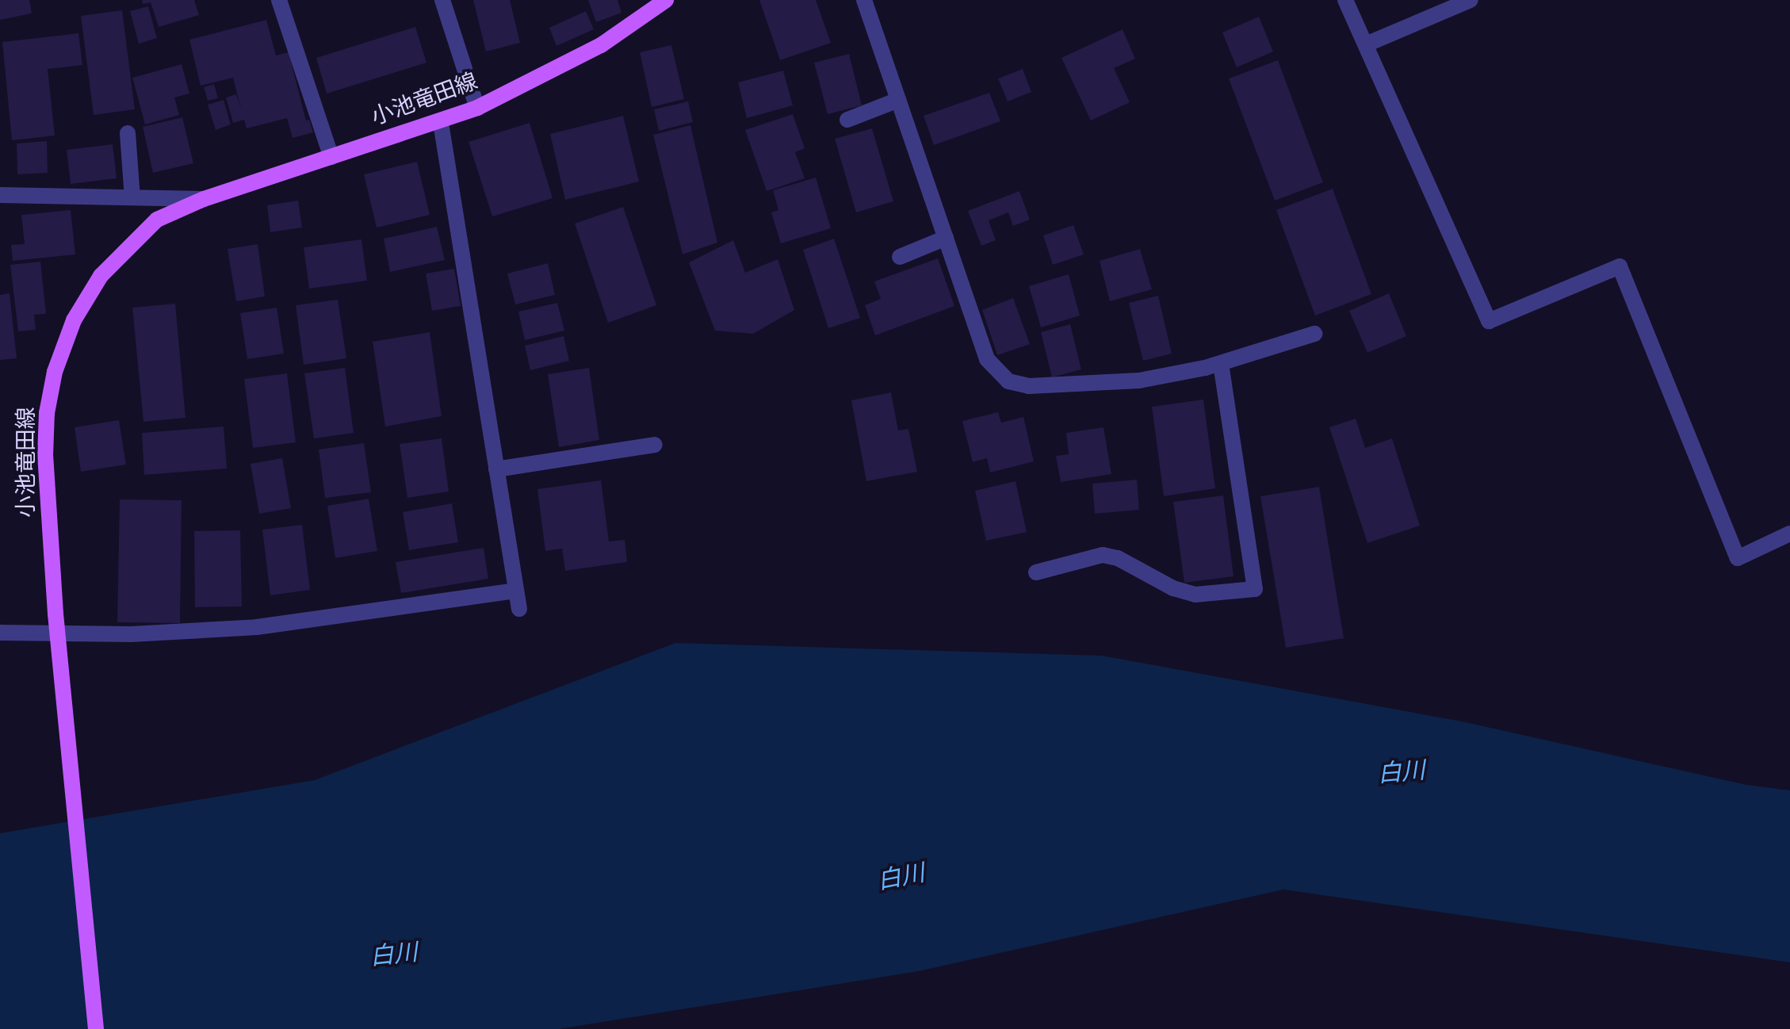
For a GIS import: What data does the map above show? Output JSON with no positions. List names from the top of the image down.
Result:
{
  "streets": {
    "main road": ["小池竜田線"]
  },
  "water": ["白川"]
}
